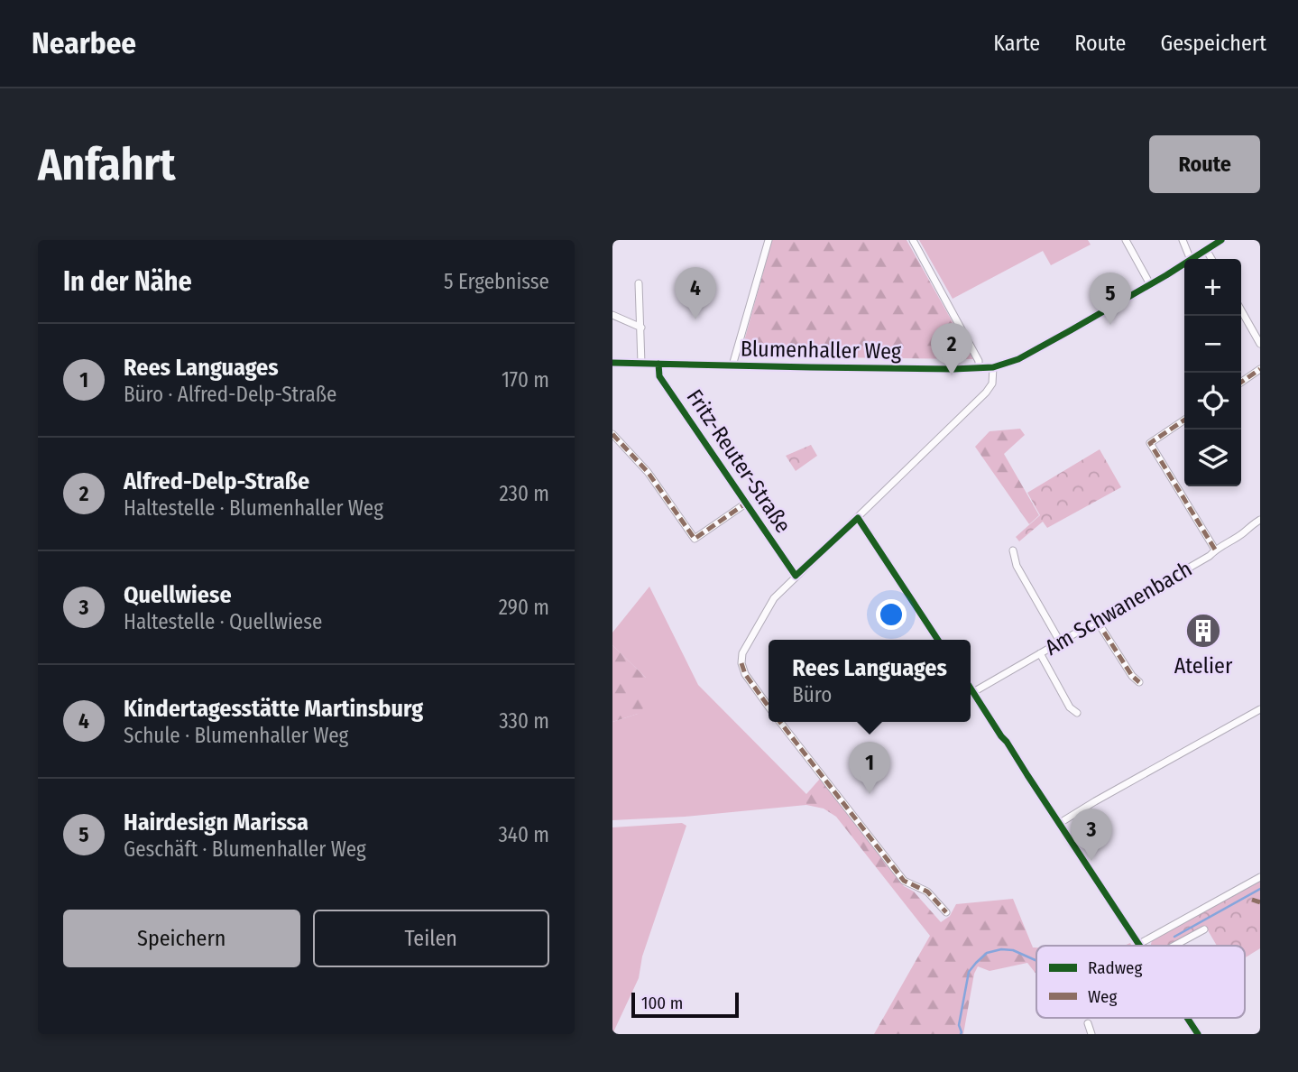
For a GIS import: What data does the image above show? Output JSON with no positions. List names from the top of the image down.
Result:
{
  "streets": {
    "street": ["Blumenhaller Weg", "Fritz-Reuter-Straße", "Am Schwanenbach"]
  },
  "crossings": [
    ["Blumenhaller Weg", "Fritz-Reuter-Straße"]
  ],
  "places": {
    "building": ["Atelier"]
  },
  "legend": ["Radweg", "Weg"],
  "scale_bar": "100 m",
  "page": {
    "header": "Nearbee",
    "nav": ["Karte", "Route", "Gespeichert"],
    "buttons": [
      "Route",
      ["Speichern", "Teilen"]
    ],
    "title": "Anfahrt",
    "heading": ["In der Nähe", "5 Ergebnisse"],
    "map_buttons": ["+", "−"],
    "pins": [
      "4",
      "5",
      "2",
      "1",
      "3"
    ],
    "list": [
      {
        "mark": "1",
        "name": "Rees Languages",
        "note": "Büro · Alfred-Delp-Straße",
        "value": "170 m"
      },
      {
        "mark": "2",
        "name": "Alfred-Delp-Straße",
        "note": "Haltestelle · Blumenhaller Weg",
        "value": "230 m"
      },
      {
        "mark": "3",
        "name": "Quellwiese",
        "note": "Haltestelle · Quellwiese",
        "value": "290 m"
      },
      {
        "mark": "4",
        "name": "Kindertagesstätte Martinsburg",
        "note": "Schule · Blumenhaller Weg",
        "value": "330 m"
      },
      {
        "mark": "5",
        "name": "Hairdesign Marissa",
        "note": "Geschäft · Blumenhaller Weg",
        "value": "340 m"
      }
    ],
    "popup": ["Rees Languages", "Büro"],
    "scale": "100 m"
  }
}
